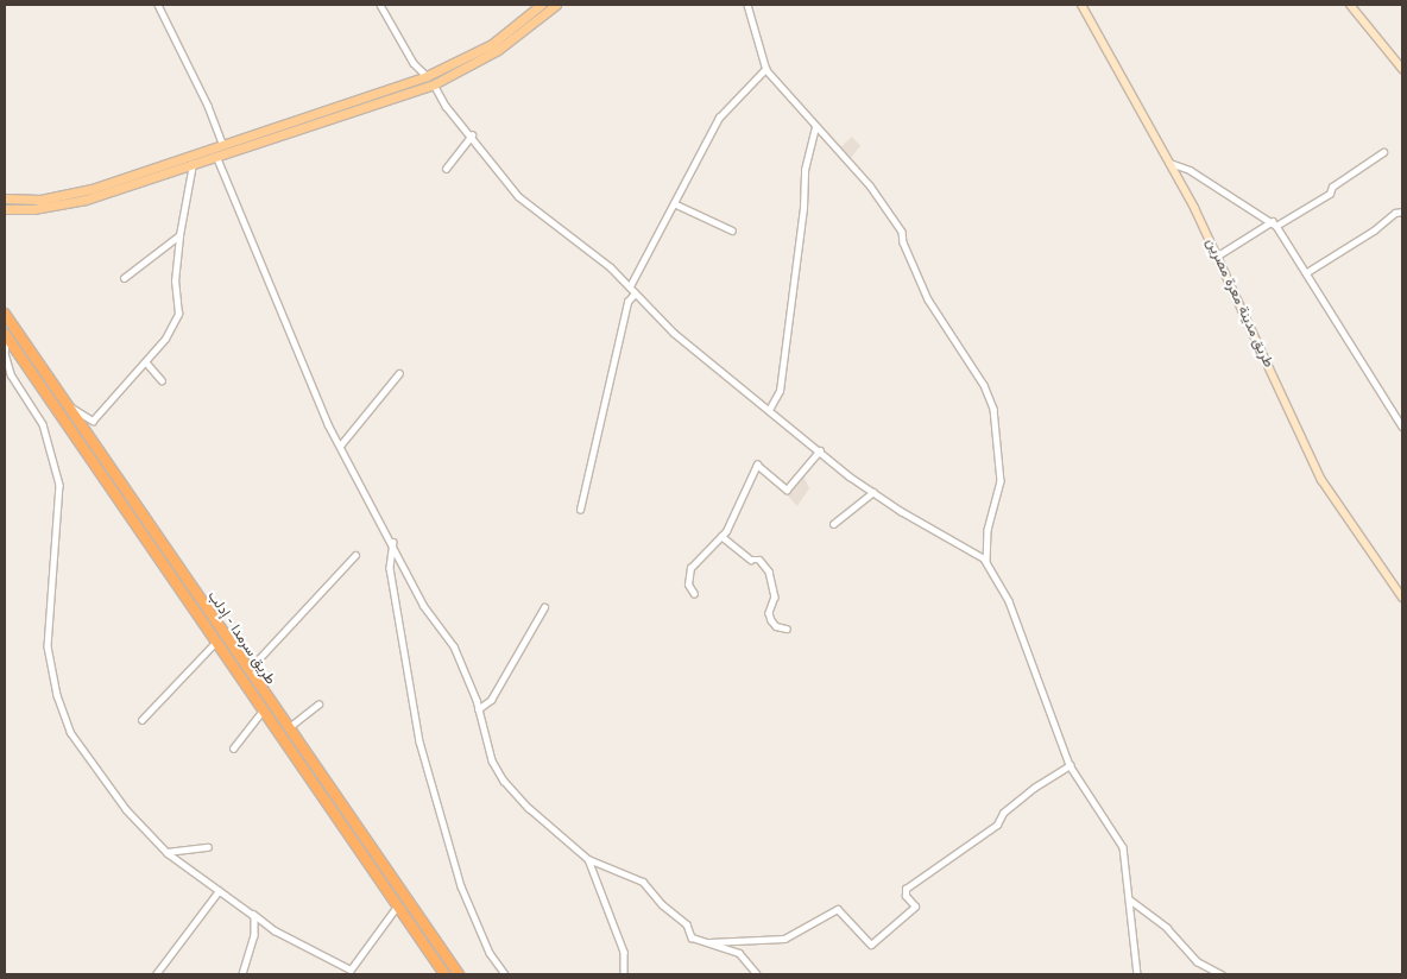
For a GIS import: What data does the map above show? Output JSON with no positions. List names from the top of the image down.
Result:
{
  "streets": {
    "highway": ["طريق سرمدا - إدلب"],
    "main road": ["طريق مدينة معرة مصرين"]
  }
}
